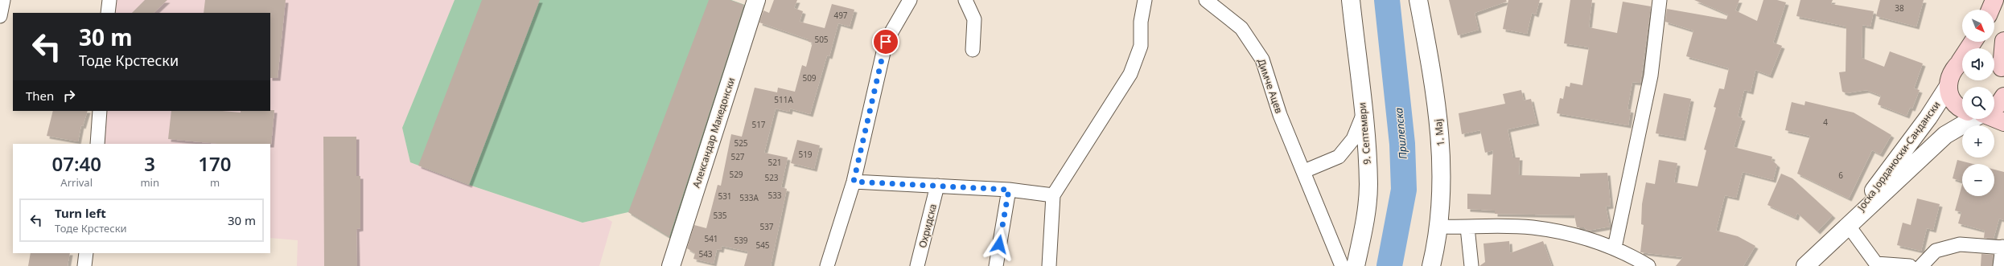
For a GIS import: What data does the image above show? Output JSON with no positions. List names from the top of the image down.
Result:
{
  "streets": {
    "street": [
      "Димче Ацев",
      "Александар Македонски",
      "1. Мај",
      "9. Септември",
      "Јоска Јорданоски-Сандански",
      "Охридска"
    ]
  },
  "water": ["Прилепска"],
  "house_numbers": [
    "38",
    "497",
    "505",
    "509",
    "511А",
    "4",
    "517",
    "525",
    "519",
    "527",
    "521",
    "529",
    "6",
    "523",
    "533",
    "531",
    "533А",
    "535",
    "537",
    "541",
    "539",
    "545",
    "543"
  ],
  "north": "bottom right",
  "page": {
    "map_buttons": ["+", "−"],
    "turn": ["30 m", "Тоде Крстески"],
    "then": "Then",
    "eta": [
      "07:40",
      "Arrival",
      "3",
      "min",
      "170",
      "m"
    ],
    "list": [
      {
        "name": "Turn left",
        "note": "Тоде Крстески",
        "value": "30 m"
      }
    ]
  }
}
